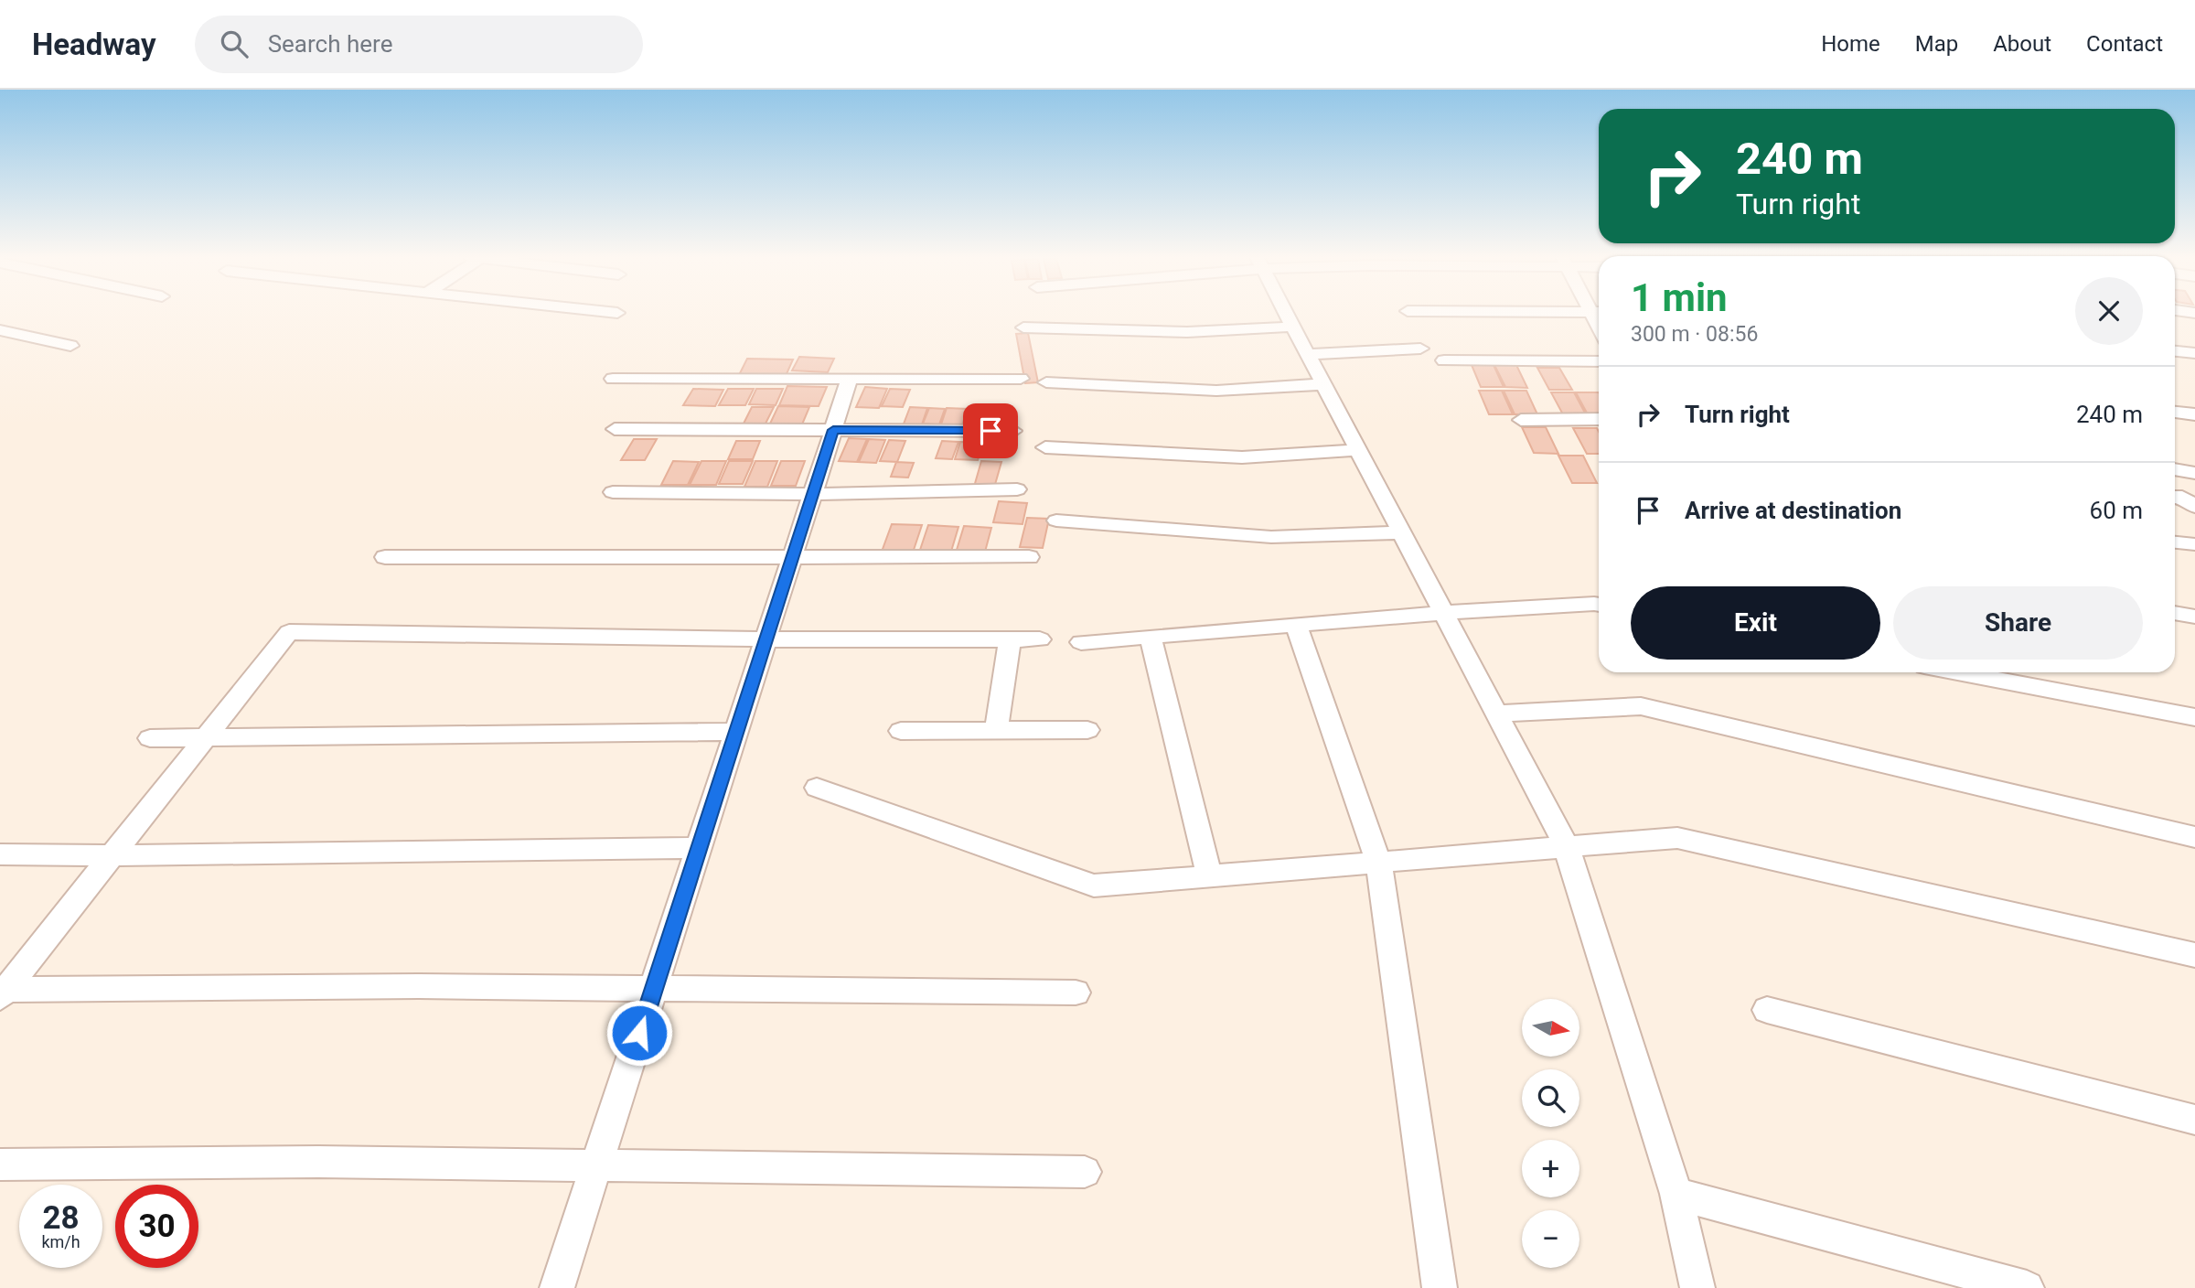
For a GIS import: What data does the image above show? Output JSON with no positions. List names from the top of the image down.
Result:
{
  "north": "right",
  "page": {
    "header": "Headway",
    "search": "Search here",
    "nav": [
      "Home",
      "Map",
      "About",
      "Contact"
    ],
    "turn": ["240 m", "Turn right"],
    "heading": ["1 min", "300 m · 08:56"],
    "list": [
      {
        "name": "Turn right",
        "value": "240 m"
      },
      {
        "name": "Arrive at destination",
        "value": "60 m"
      }
    ],
    "buttons": ["Exit", "Share"],
    "map_buttons": ["+", "−"],
    "speed": "28 km/h",
    "limit": "30"
  }
}
